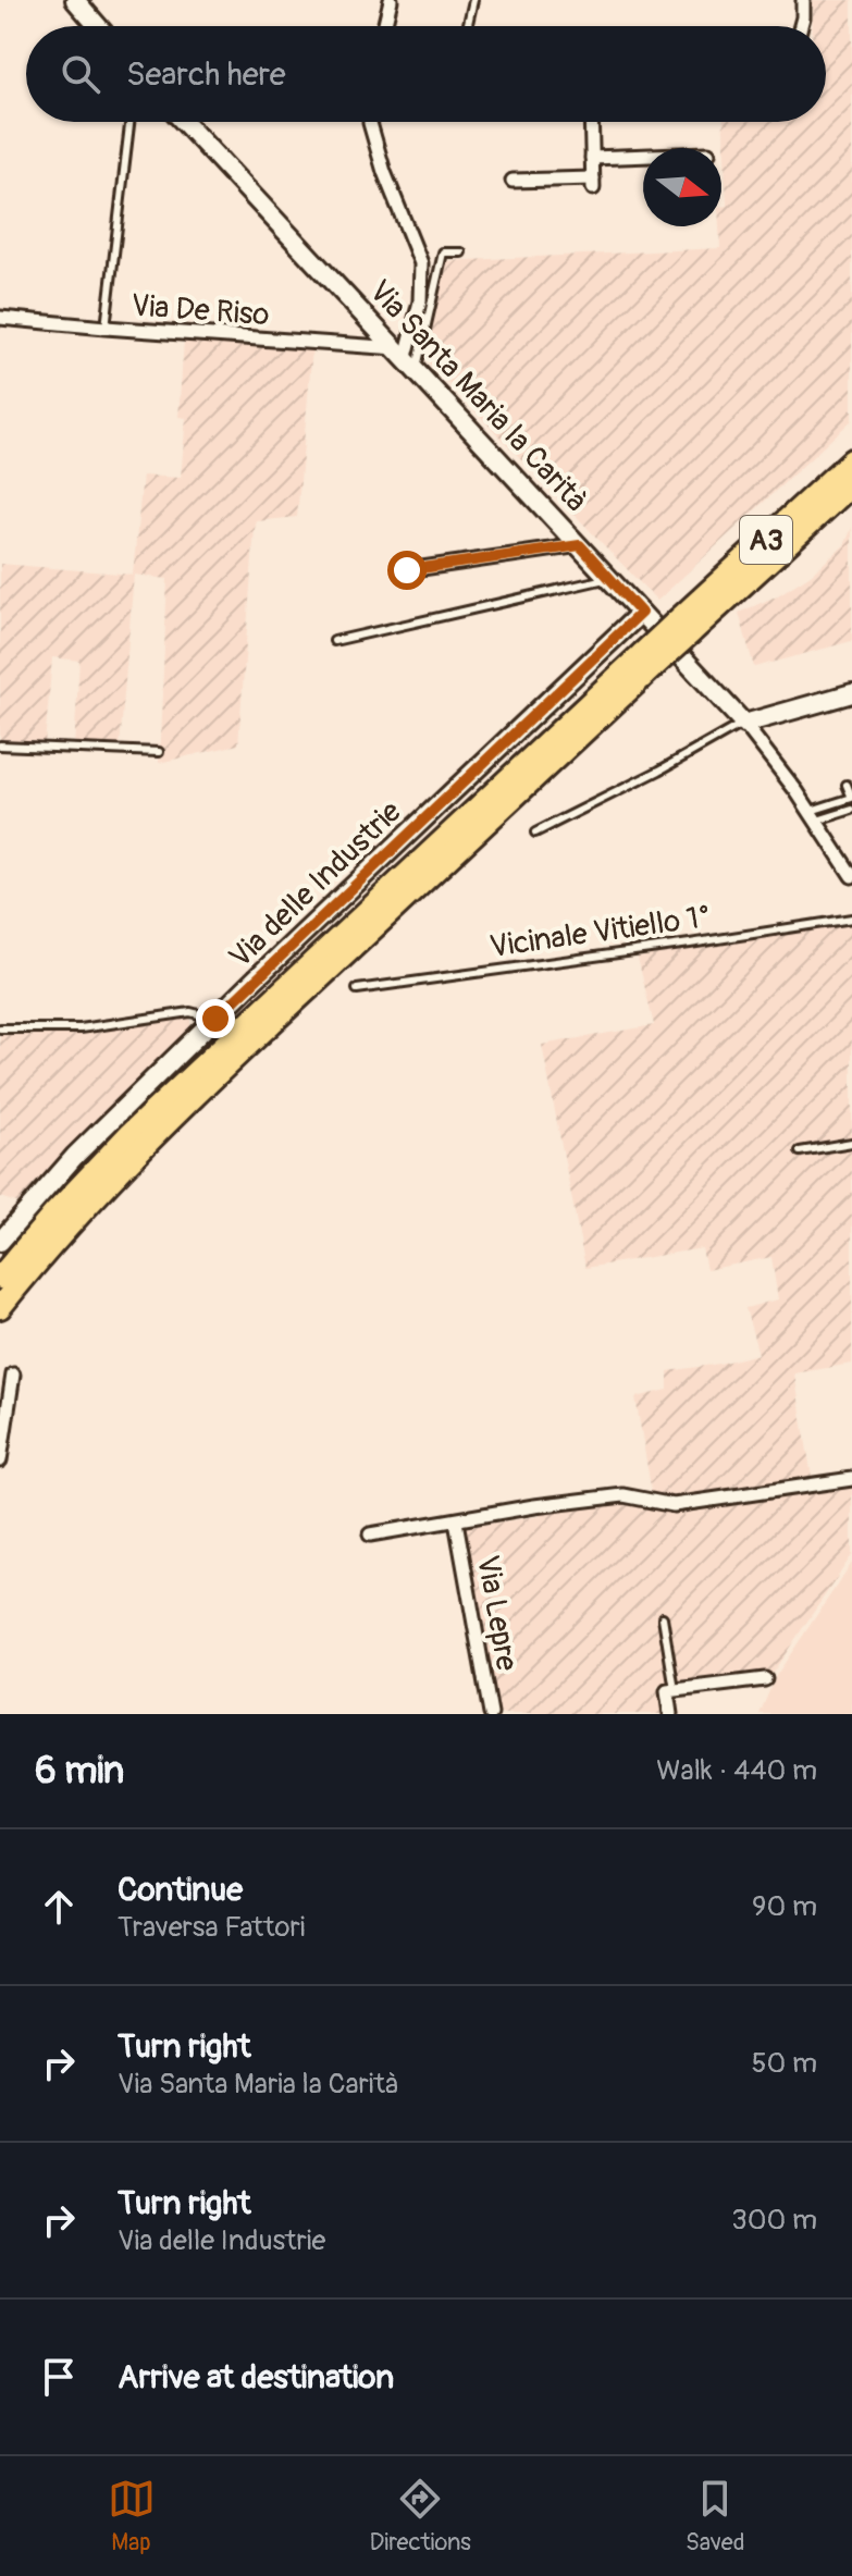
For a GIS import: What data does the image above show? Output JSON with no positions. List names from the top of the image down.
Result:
{
  "streets": {
    "highway": ["A3"],
    "street": [
      "Via De Riso",
      "Via Santa Maria la Carità",
      "Via delle Industrie",
      "Via Lepre"
    ],
    "lane": ["Vicinale Vitiello 1°"]
  },
  "crossings": [
    ["Via De Riso", "Via Santa Maria la Carità"],
    ["Via Santa Maria la Carità", "Via delle Industrie"]
  ],
  "north": "right",
  "page": {
    "search": "Search here",
    "heading": ["6 min", "Walk · 440 m"],
    "list": [
      ["Continue", "Traversa Fattori", "90 m"],
      ["Turn right", "Via Santa Maria la Carità", "50 m"],
      ["Turn right", "Via delle Industrie", "300 m"],
      "Arrive at destination"
    ],
    "nav": ["Map", "Directions", "Saved"]
  }
}
